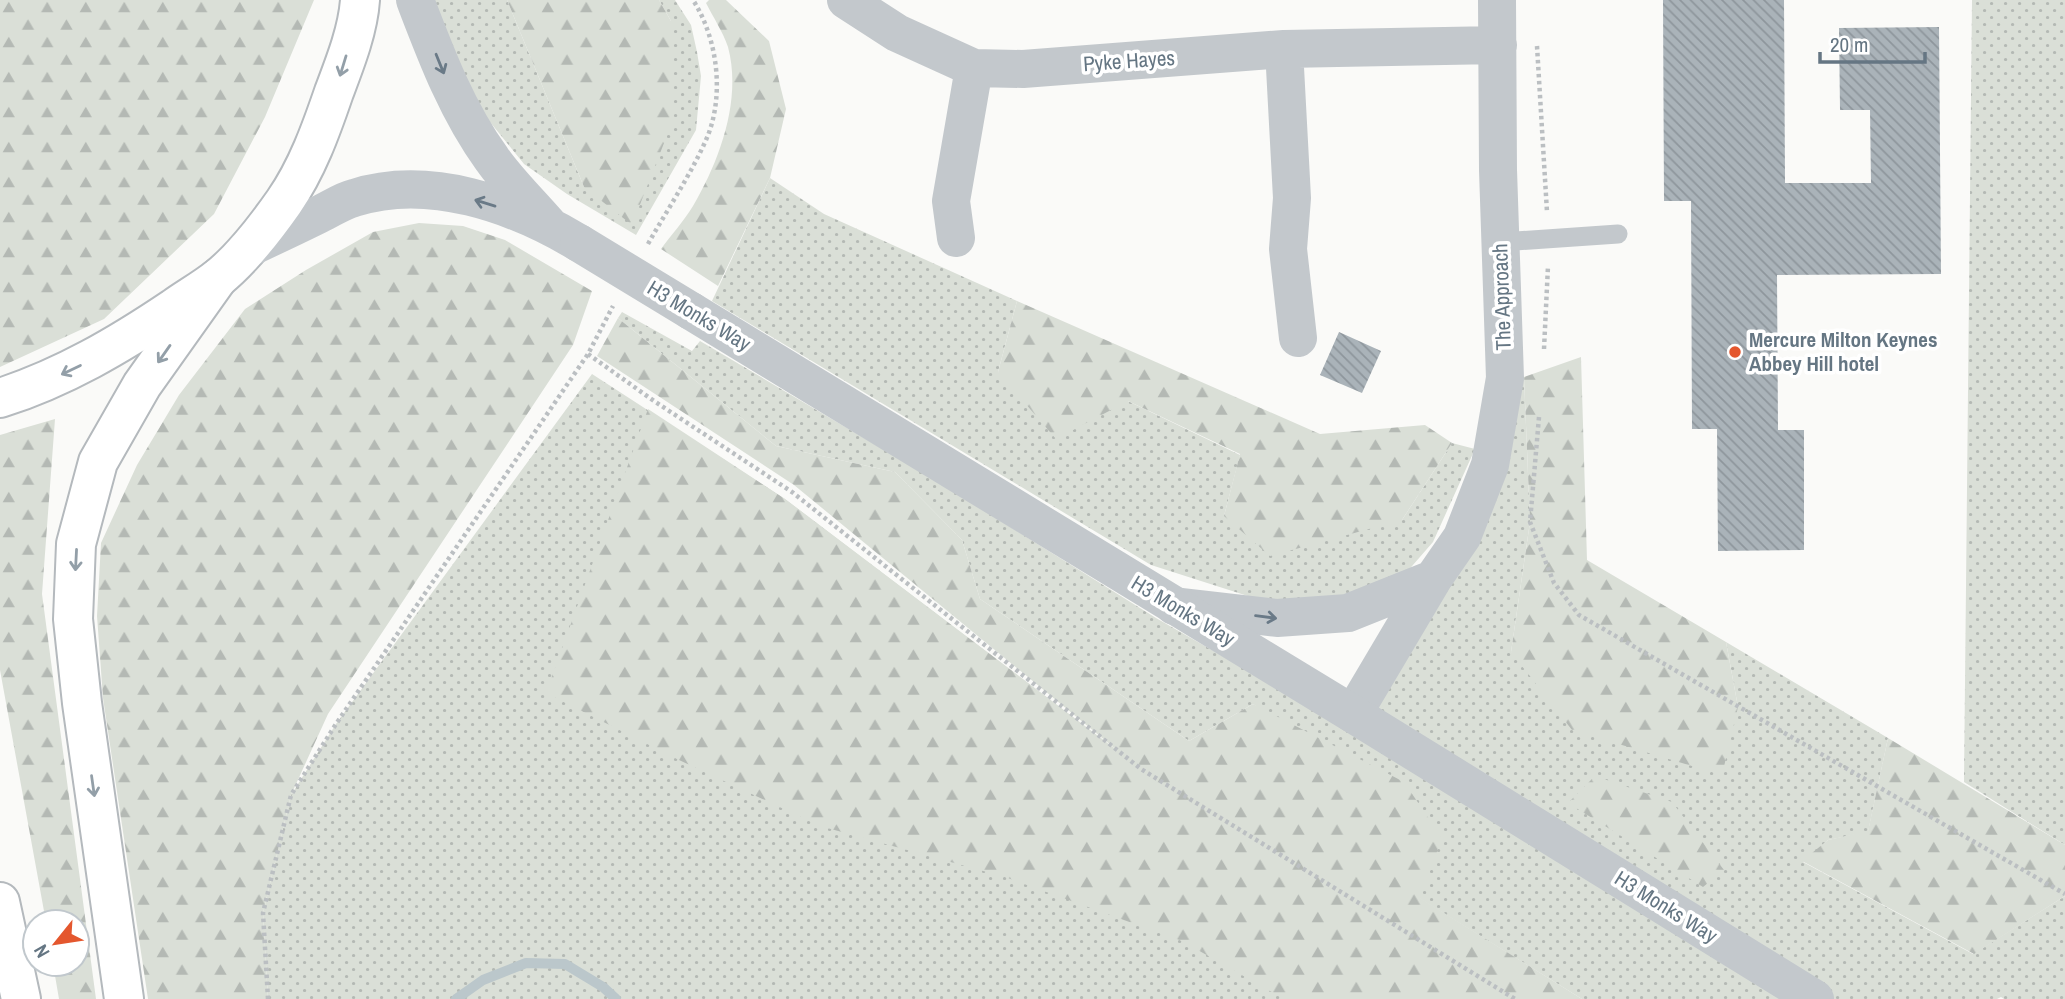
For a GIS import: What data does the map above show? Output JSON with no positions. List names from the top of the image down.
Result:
{
  "streets": {
    "street": ["Pyke Hayes", "The Approach", "H3 Monks Way"]
  },
  "crossings": [
    ["Pyke Hayes", "The Approach"],
    ["The Approach", "H3 Monks Way"]
  ],
  "places": ["Mercure Milton Keynes Abbey Hill hotel"],
  "scale_bar": "20 m",
  "north": "bottom left"
}
